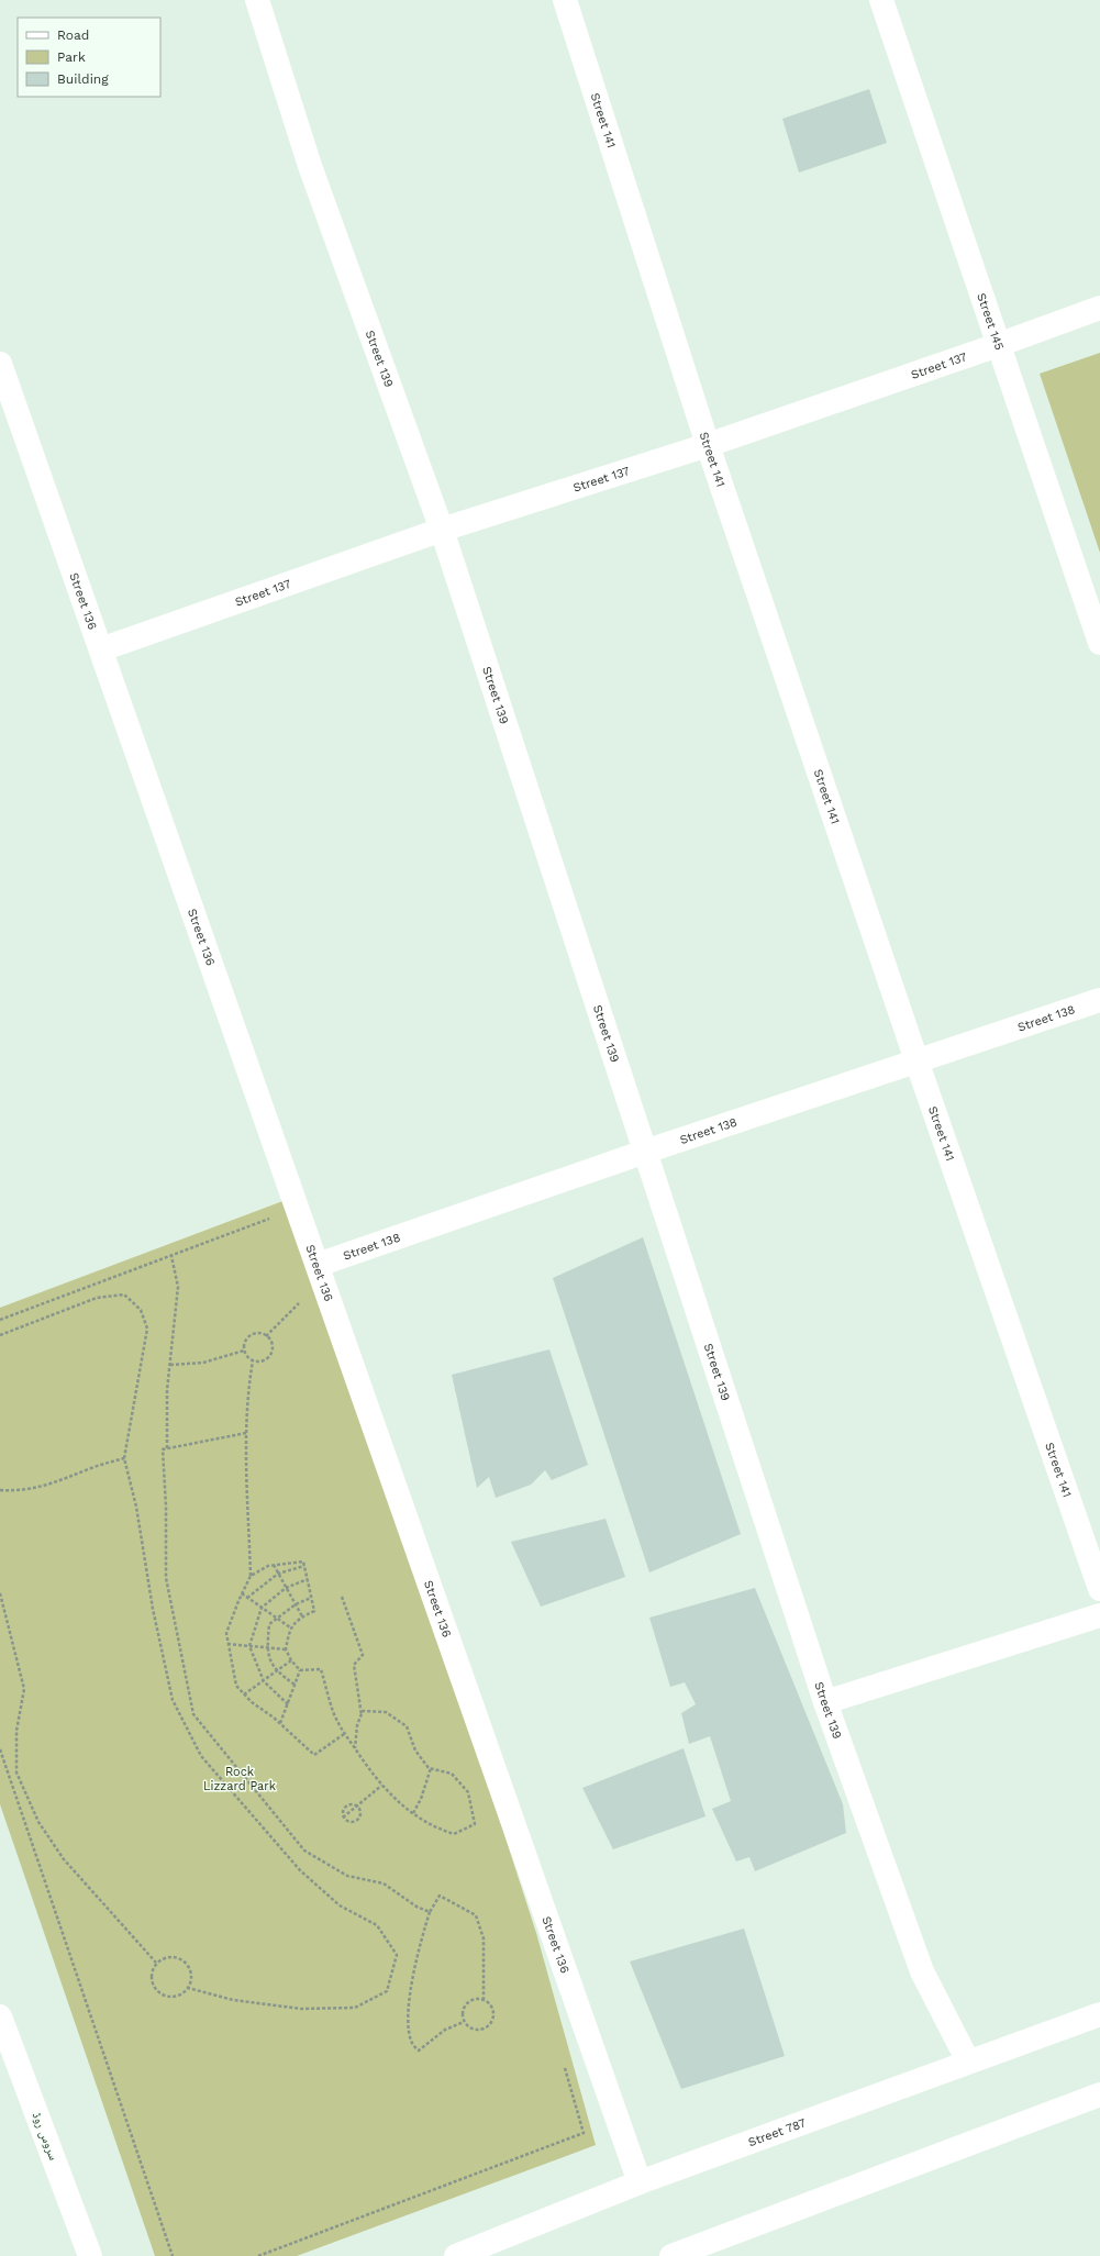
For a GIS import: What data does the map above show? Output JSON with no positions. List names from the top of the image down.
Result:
{
  "streets": {
    "street": [
      "Street 141",
      "Street 145",
      "Street 139",
      "Street 137",
      "Street 136",
      "Street 138",
      "Street 787",
      "سروس روڈ"
    ]
  },
  "crossings": [
    ["Street 141", "Street 137"],
    ["Street 141", "Street 138"],
    ["Street 145", "Street 137"],
    ["Street 139", "Street 137"],
    ["Street 139", "Street 138"],
    ["Street 139", "Street 787"],
    ["Street 137", "Street 136"],
    ["Street 136", "Street 138"],
    ["Street 136", "Street 787"]
  ],
  "parks": ["Rock Lizzard Park"],
  "legend": ["Road", "Park", "Building"]
}
